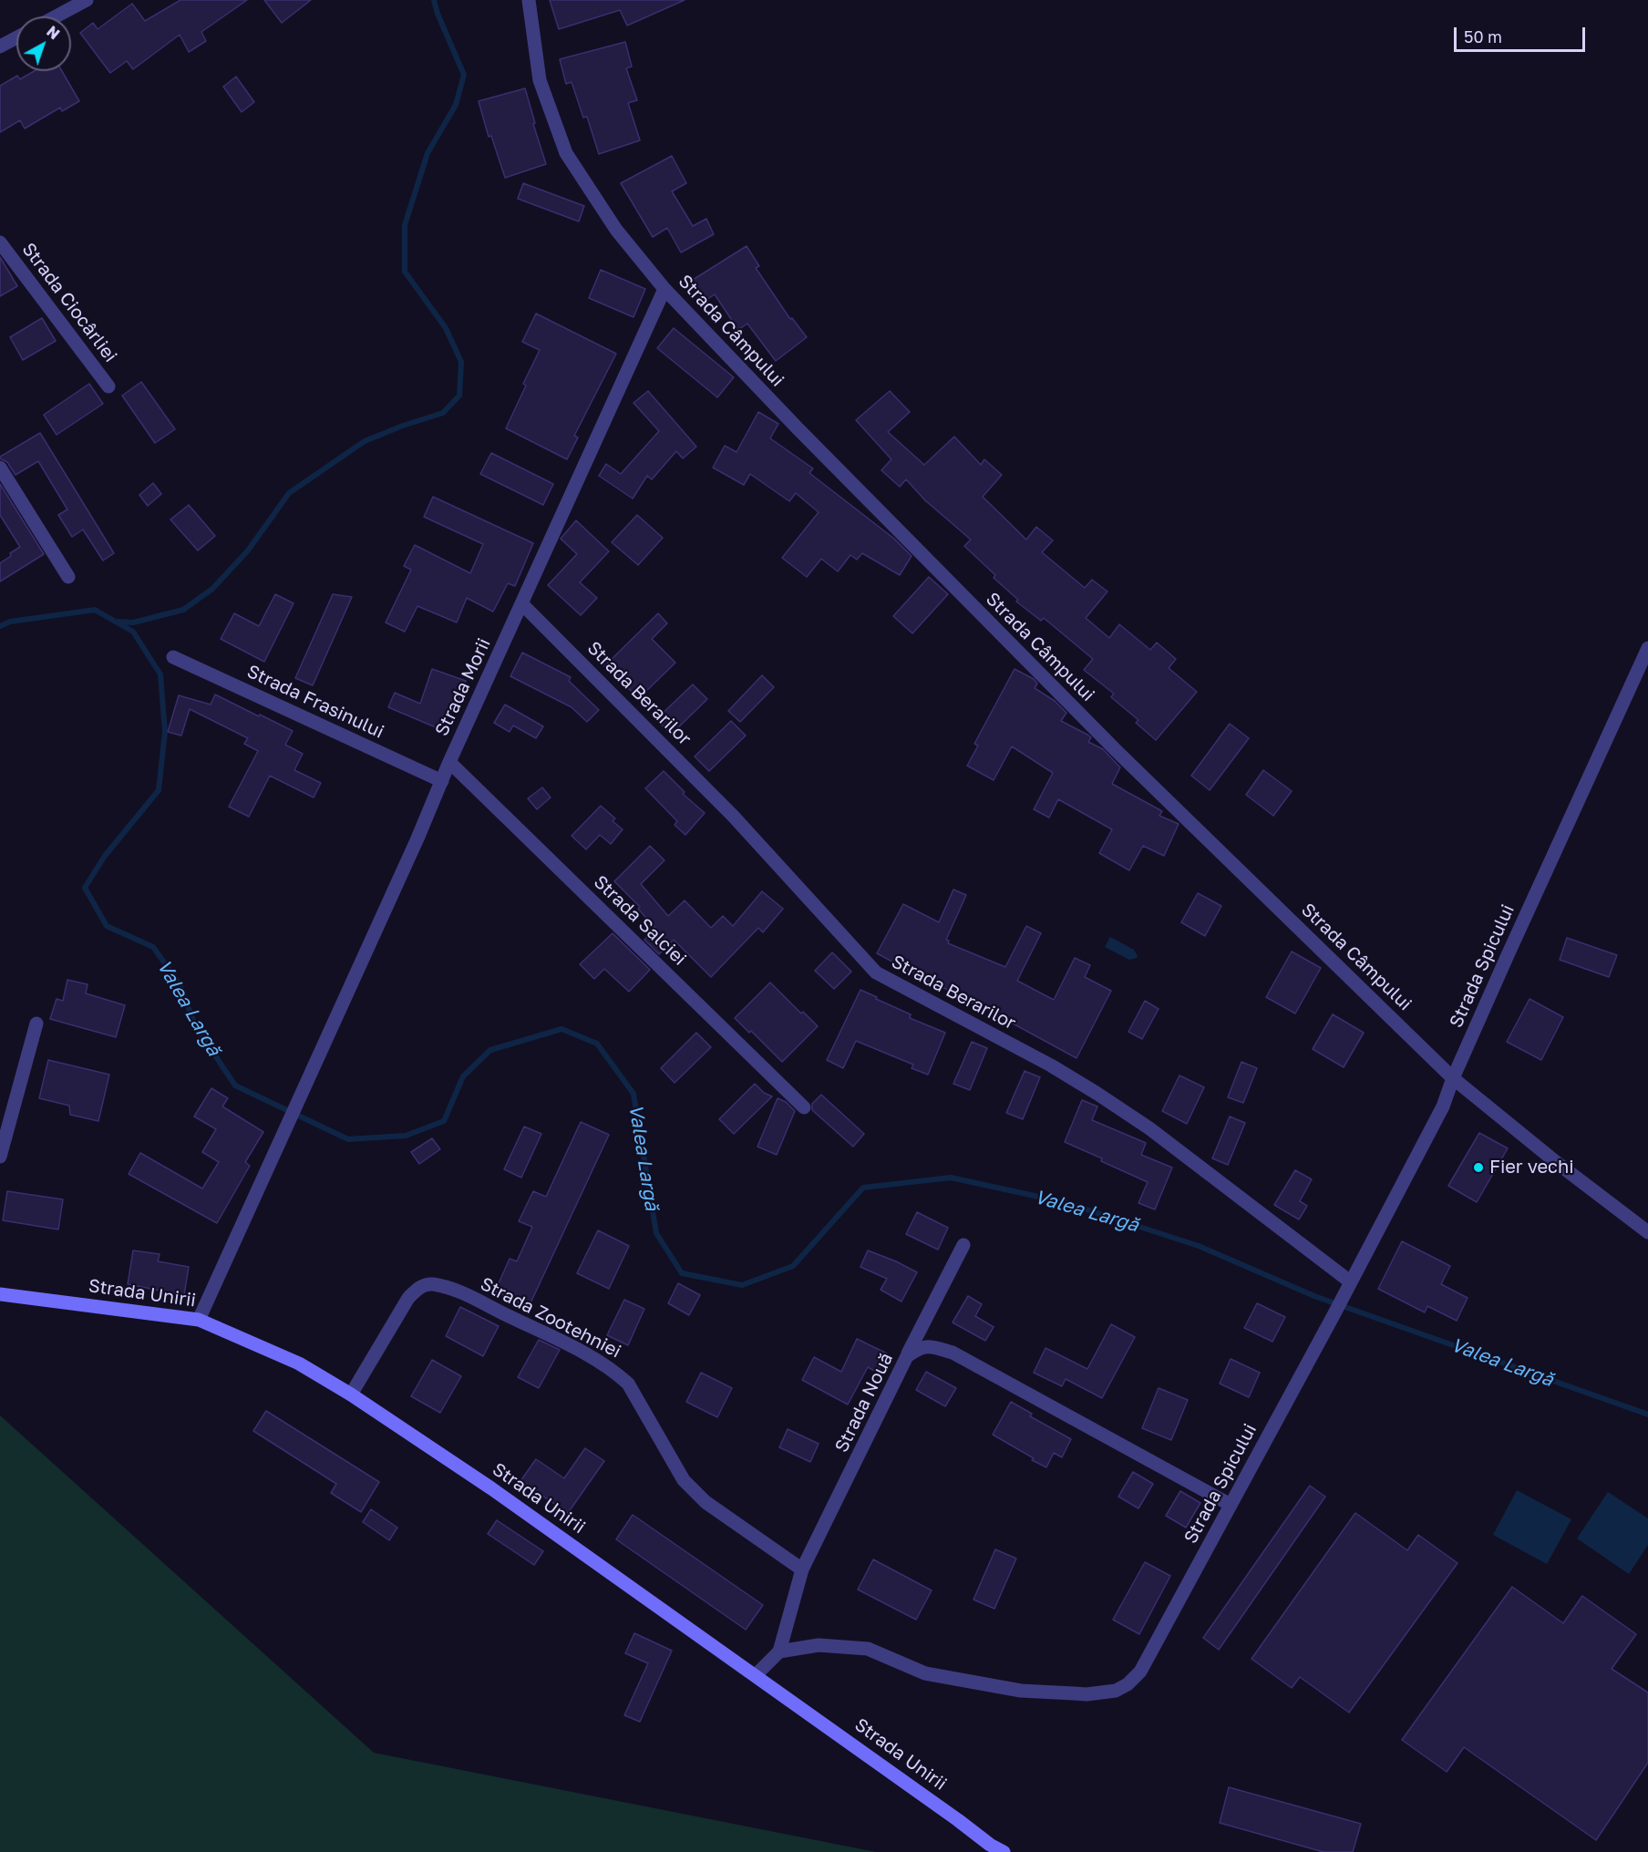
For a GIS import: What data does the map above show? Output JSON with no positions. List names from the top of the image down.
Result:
{
  "streets": {
    "main road": ["Strada Unirii"],
    "street": [
      "Strada Ciocârliei",
      "Strada Câmpului",
      "Strada Morii",
      "Strada Berarilor",
      "Strada Frasinului",
      "Strada Salciei",
      "Strada Spicului",
      "Strada Zootehniei",
      "Strada Nouă"
    ]
  },
  "crossings": [
    ["Strada Câmpului", "Strada Morii"],
    ["Strada Câmpului", "Strada Spicului"],
    ["Strada Morii", "Strada Berarilor"],
    ["Strada Morii", "Strada Frasinului"],
    ["Strada Morii", "Strada Salciei"],
    ["Strada Morii", "Strada Unirii"],
    ["Strada Berarilor", "Strada Spicului"],
    ["Strada Spicului", "Strada Nouă"],
    ["Strada Unirii", "Strada Zootehniei"],
    ["Strada Unirii", "Strada Nouă"],
    ["Strada Zootehniei", "Strada Nouă"]
  ],
  "water": ["Valea Largă"],
  "places": ["Fier vechi"],
  "scale_bar": "50 m",
  "north": "top right"
}
